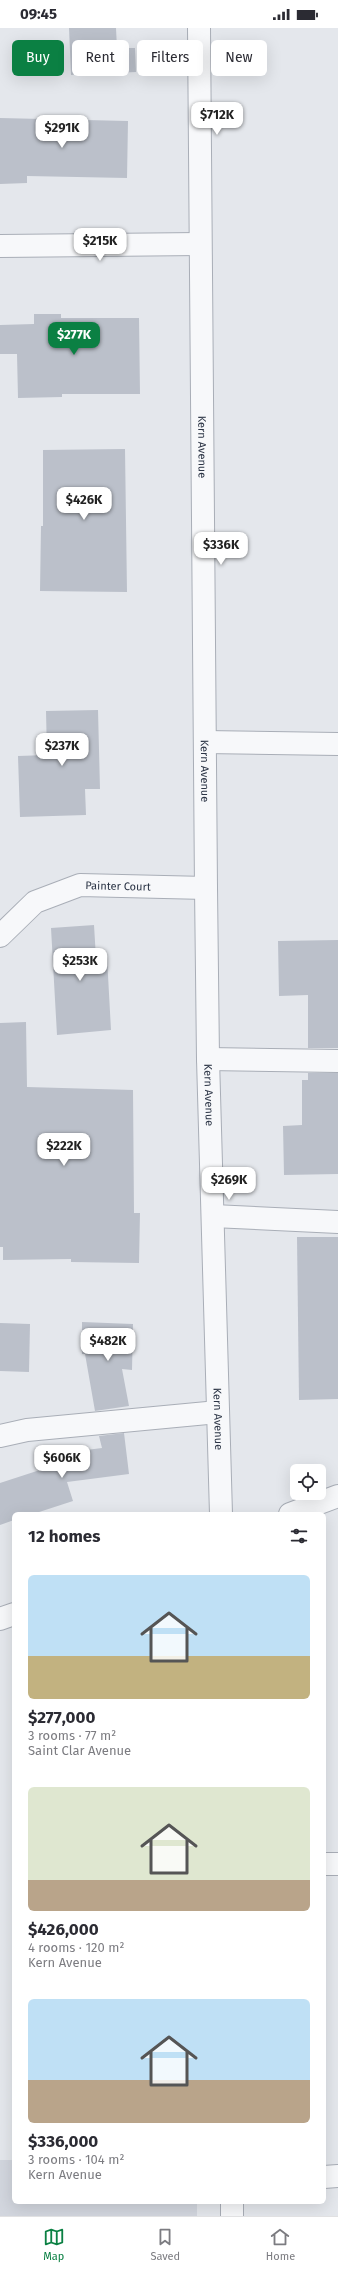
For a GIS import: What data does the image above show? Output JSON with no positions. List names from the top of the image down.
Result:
{
  "streets": {
    "street": ["Kern Avenue", "Painter Court"]
  },
  "crossings": [
    ["Kern Avenue", "Painter Court"]
  ],
  "page": {
    "status": "09:45",
    "chip": [
      "Buy",
      "Rent",
      "Filters",
      "New"
    ],
    "price": [
      "$712K",
      "$291K",
      "$215K",
      "$277K",
      "$426K",
      "$336K",
      "$237K",
      "$253K",
      "$222K",
      "$269K",
      "$482K",
      "$606K"
    ],
    "heading": "12 homes",
    "list": [
      {
        "name": "$277,000",
        "note": "3 rooms · 77 m² · Saint Clar Avenue"
      },
      {
        "name": "$426,000",
        "note": "4 rooms · 120 m² · Kern Avenue"
      },
      {
        "name": "$336,000",
        "note": "3 rooms · 104 m² · Kern Avenue"
      }
    ],
    "tabs": ["Map", "Saved", "Home"]
  }
}
